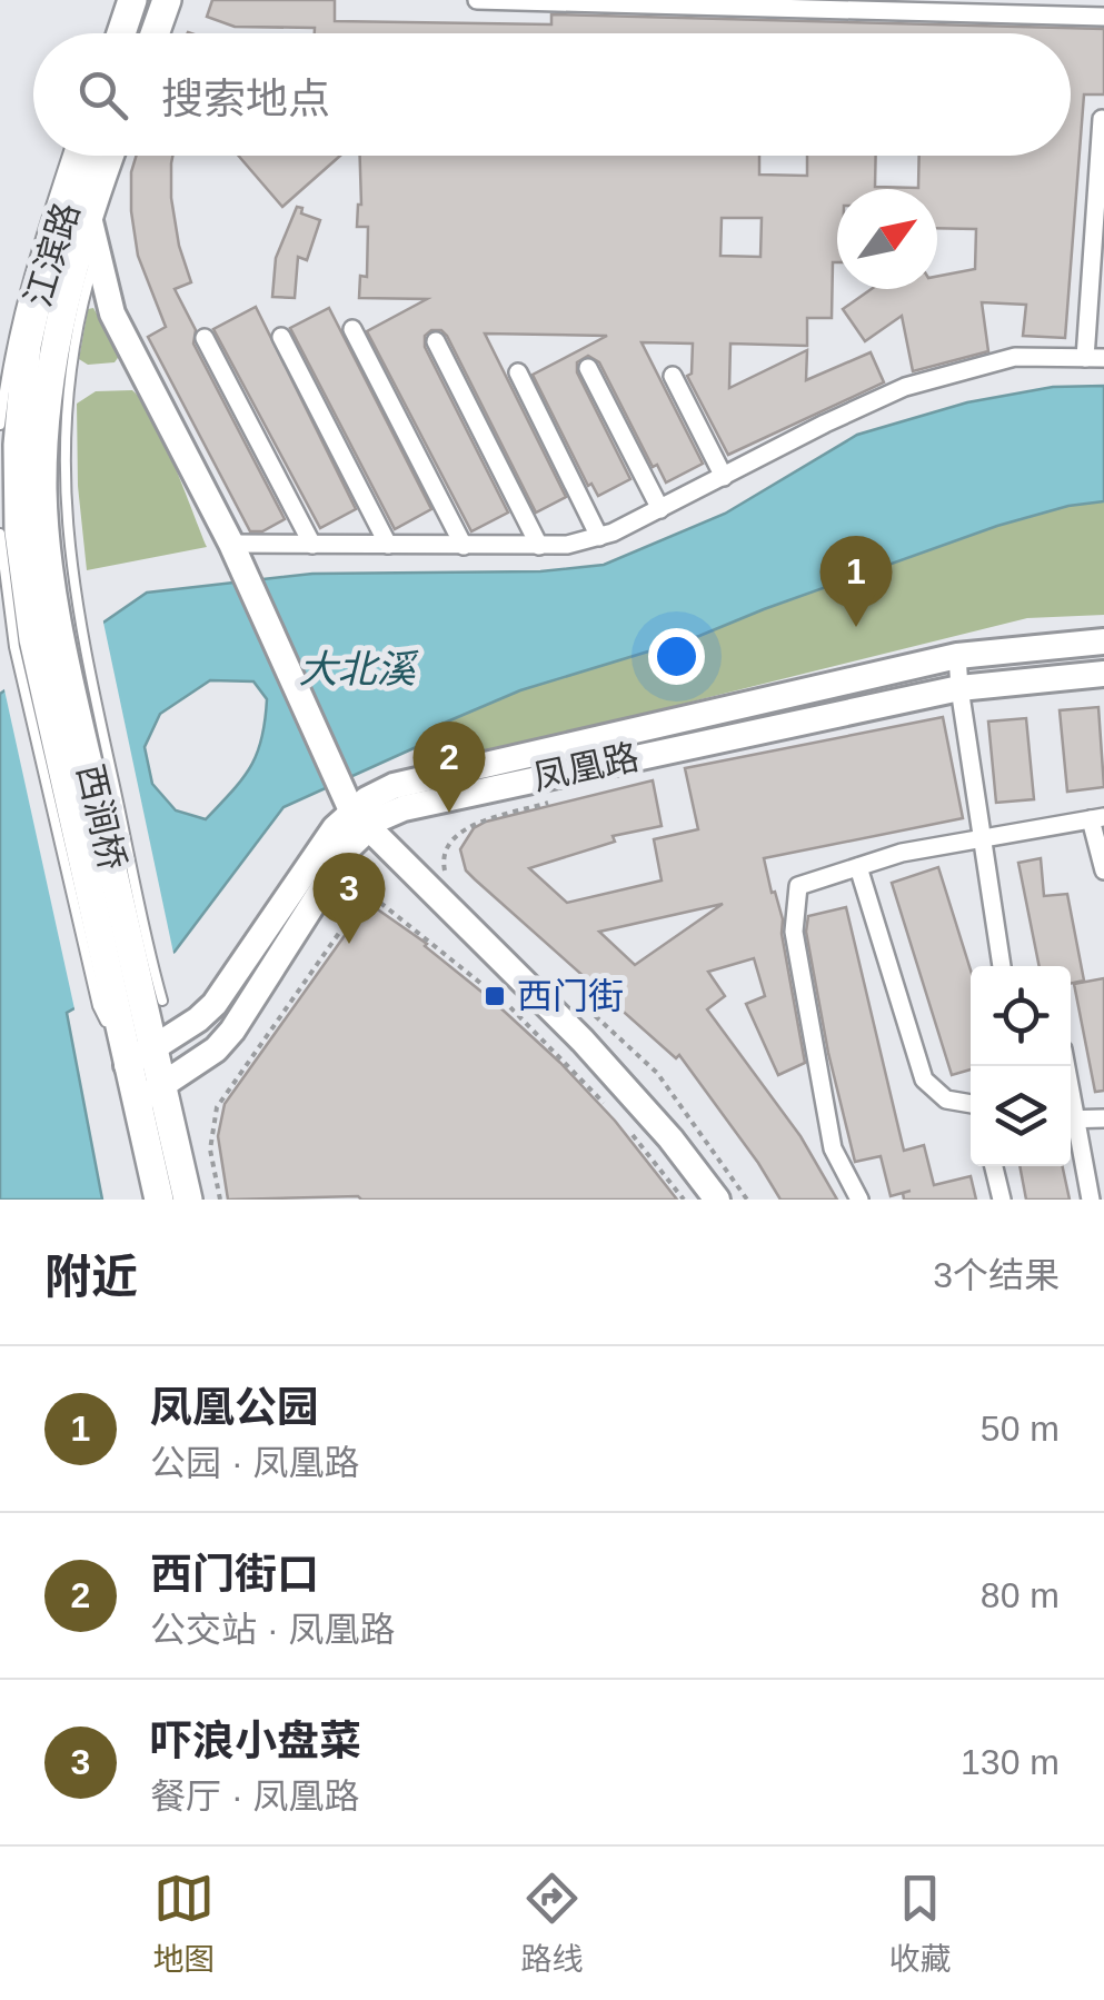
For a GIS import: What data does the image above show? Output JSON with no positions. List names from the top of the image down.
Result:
{
  "streets": {
    "main road": ["江滨路", "西涧桥"],
    "street": ["凤凰路"]
  },
  "crossings": [
    ["江滨路", "西涧桥"],
    ["凤凰路", "西涧桥"]
  ],
  "water": ["大北溪"],
  "places": {
    "transit": ["西门街"]
  },
  "north": "top right",
  "page": {
    "search": "搜索地点",
    "pins": ["1", "2", "3"],
    "heading": ["附近", "3个结果"],
    "list": [
      {
        "mark": "1",
        "name": "凤凰公园",
        "note": "公园 · 凤凰路",
        "value": "50 m"
      },
      {
        "mark": "2",
        "name": "西门街口",
        "note": "公交站 · 凤凰路",
        "value": "80 m"
      },
      {
        "mark": "3",
        "name": "吓浪小盘菜",
        "note": "餐厅 · 凤凰路",
        "value": "130 m"
      }
    ],
    "nav": ["地图", "路线", "收藏"]
  }
}
